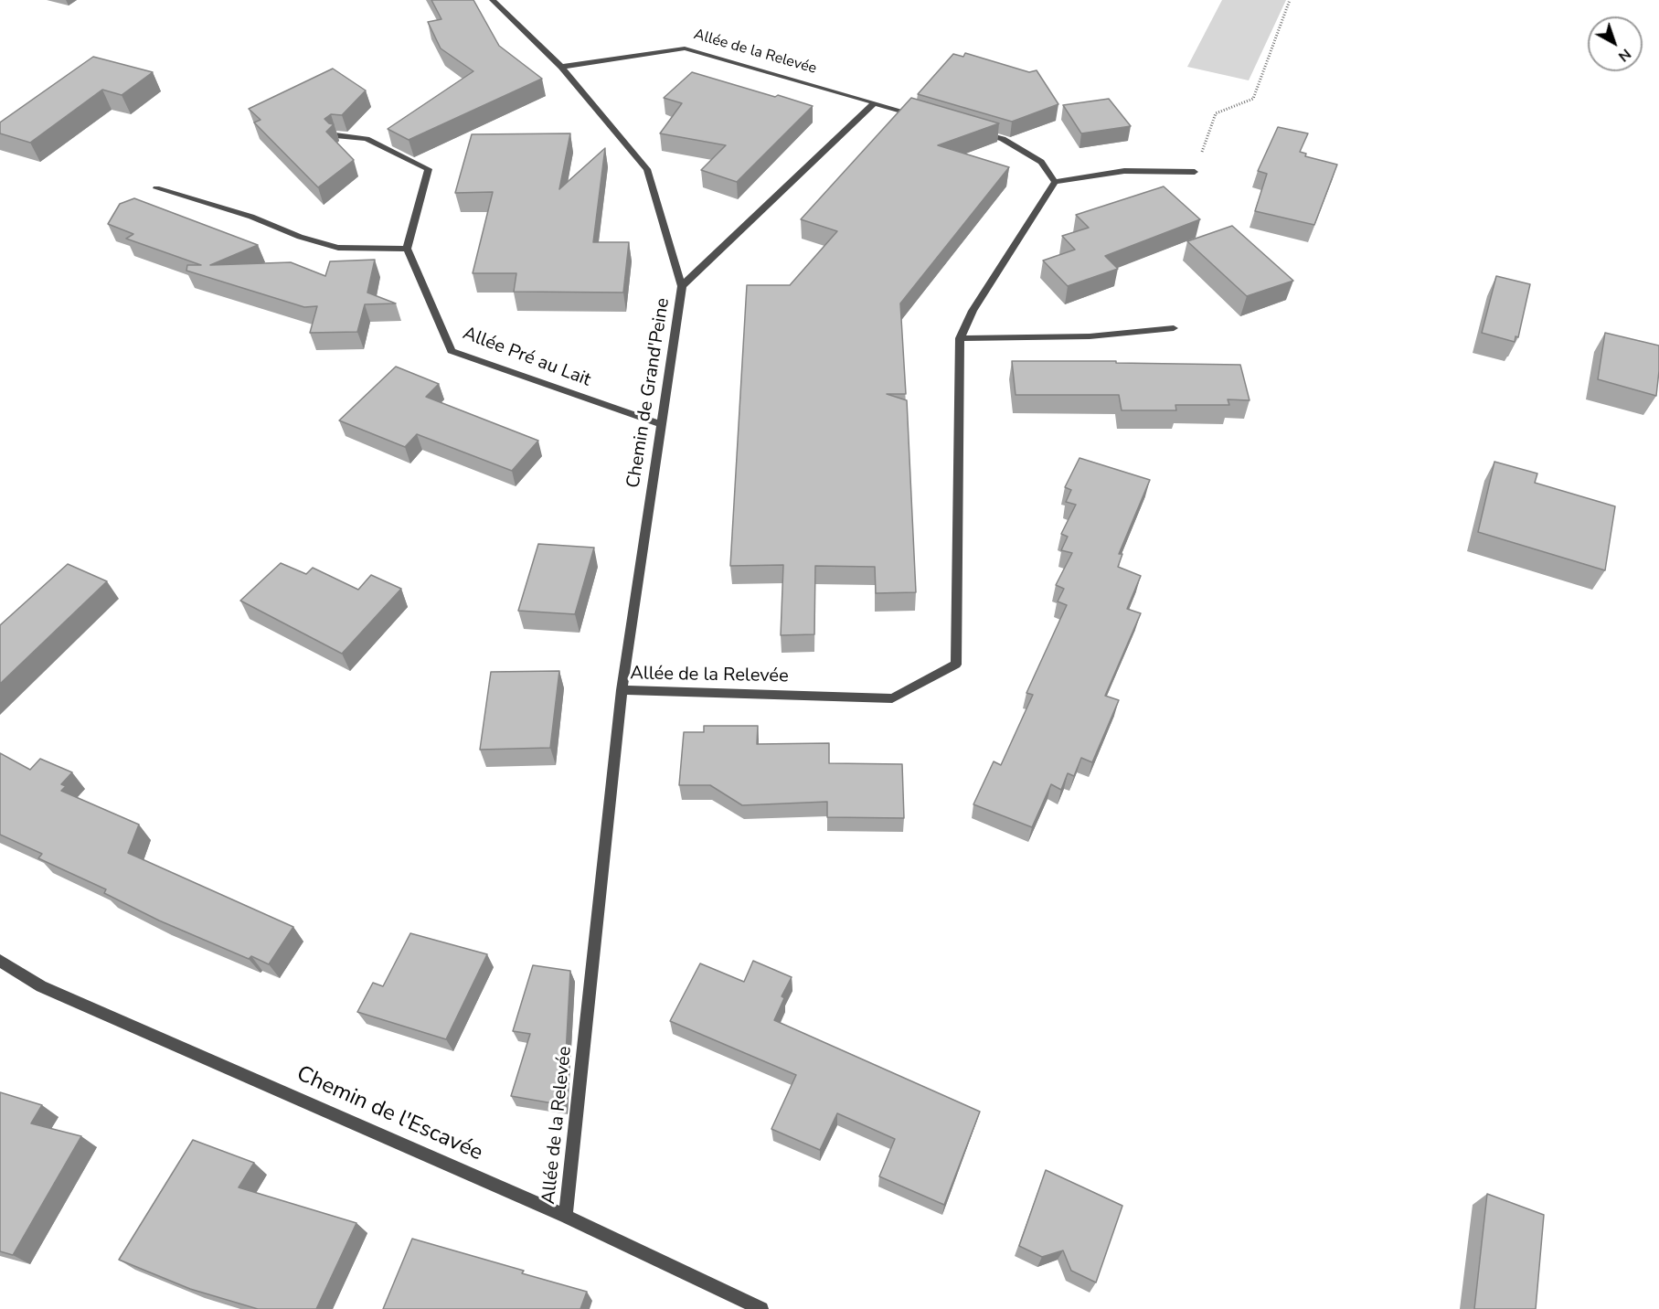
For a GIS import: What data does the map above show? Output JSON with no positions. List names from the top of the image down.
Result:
{
  "streets": {
    "street": [
      "Allée de la Relevée",
      "Allée Pré au Lait",
      "Chemin de Grand'Peine",
      "Chemin de l'Escavée"
    ]
  },
  "crossings": [
    ["Allée de la Relevée", "Chemin de Grand'Peine"],
    ["Allée de la Relevée", "Chemin de l'Escavée"],
    ["Allée Pré au Lait", "Chemin de Grand'Peine"]
  ],
  "north": "bottom right"
}
